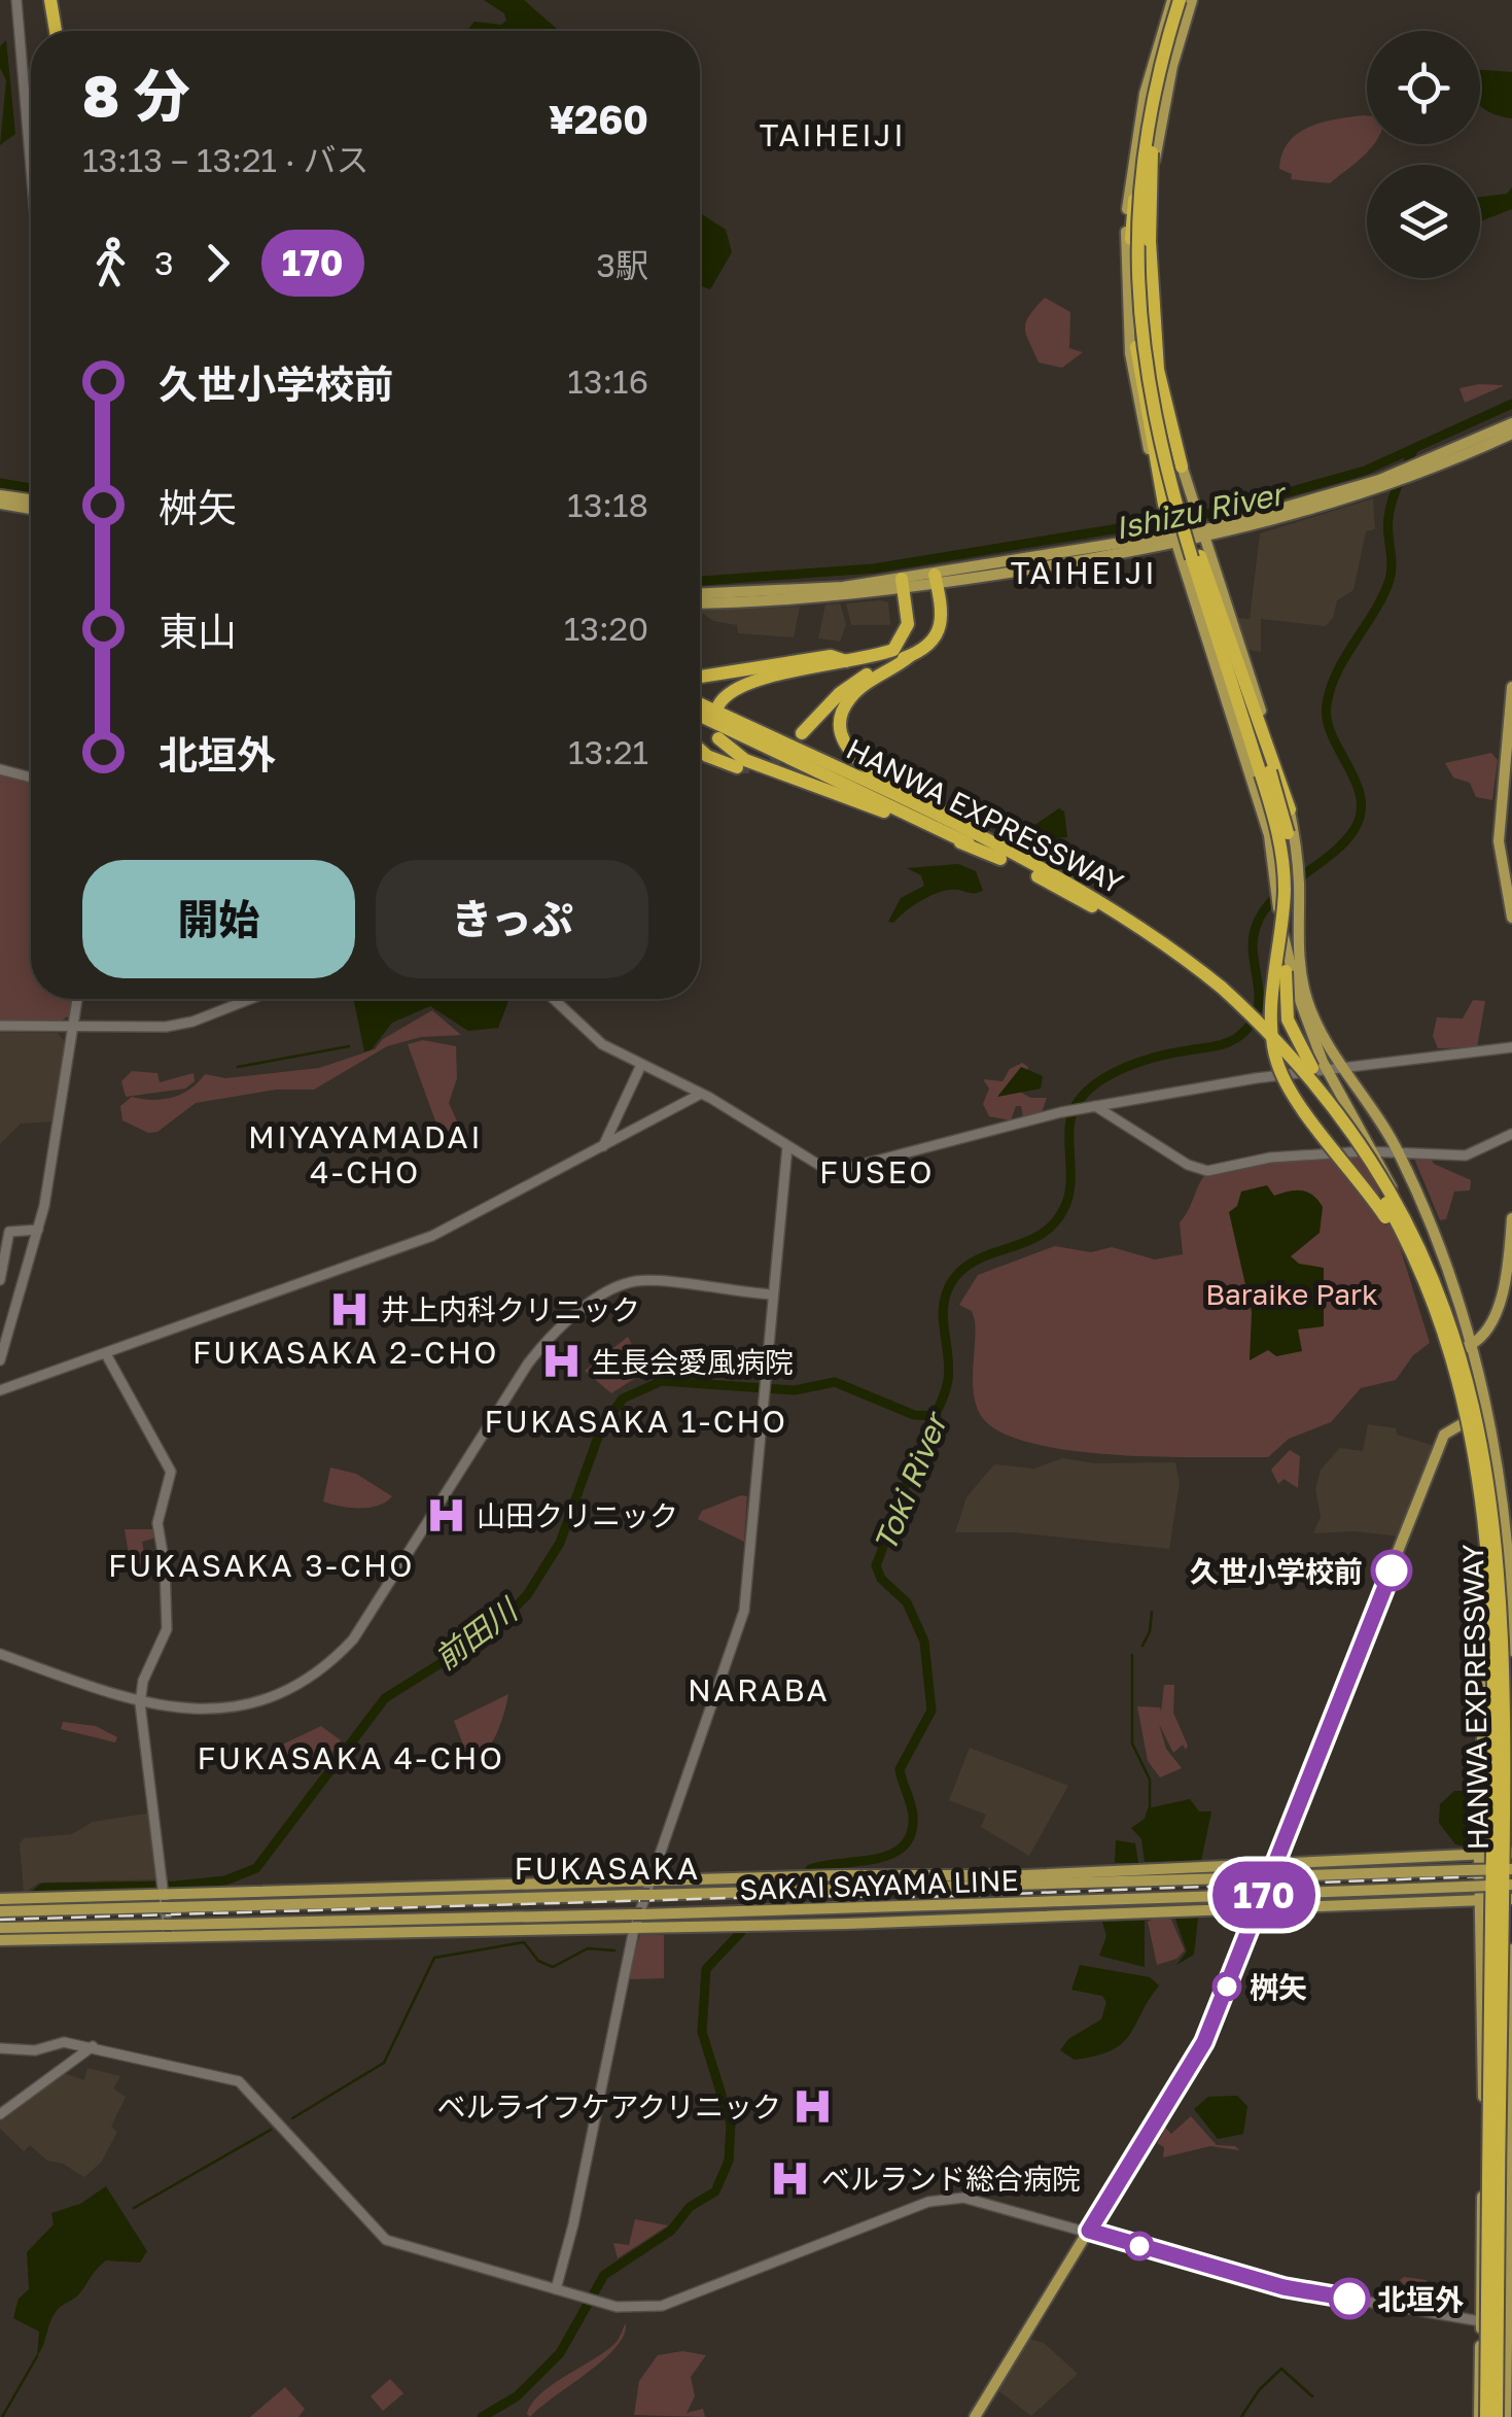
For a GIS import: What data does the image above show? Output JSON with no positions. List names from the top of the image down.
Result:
{
  "streets": {
    "highway": ["HANWA EXPRESSWAY"],
    "main road": ["SAKAI SAYAMA LINE"]
  },
  "districts": [
    "TAIHEIJI",
    "TAIHEIJI",
    "MIYAYAMADAI 4-CHO",
    "FUSEO",
    "FUKASAKA 2-CHO",
    "FUKASAKA 1-CHO",
    "FUKASAKA 3-CHO",
    "NARABA",
    "FUKASAKA 4-CHO",
    "FUKASAKA"
  ],
  "water": ["Ishizu River", "Toki River", "前田川"],
  "parks": ["Baraike Park"],
  "places": {
    "hospital": [
      "井上内科クリニック",
      "生長会愛風病院",
      "山田クリニック",
      "ベルライフケアクリニック",
      "ベルランド総合病院"
    ],
    "other": ["久世小学校前", "桝矢", "北垣外"]
  },
  "lines": ["bus line 170"],
  "page": {
    "on_map": "170",
    "heading": ["8 分", "13:13 – 13:21 · バス", "¥260"],
    "legs": ["3", "170", "3駅"],
    "list": [
      {
        "name": "久世小学校前",
        "value": "13:16"
      },
      {
        "name": "桝矢",
        "value": "13:18"
      },
      {
        "name": "東山",
        "value": "13:20"
      },
      {
        "name": "北垣外",
        "value": "13:21"
      }
    ],
    "buttons": ["開始", "きっぷ"]
  }
}
